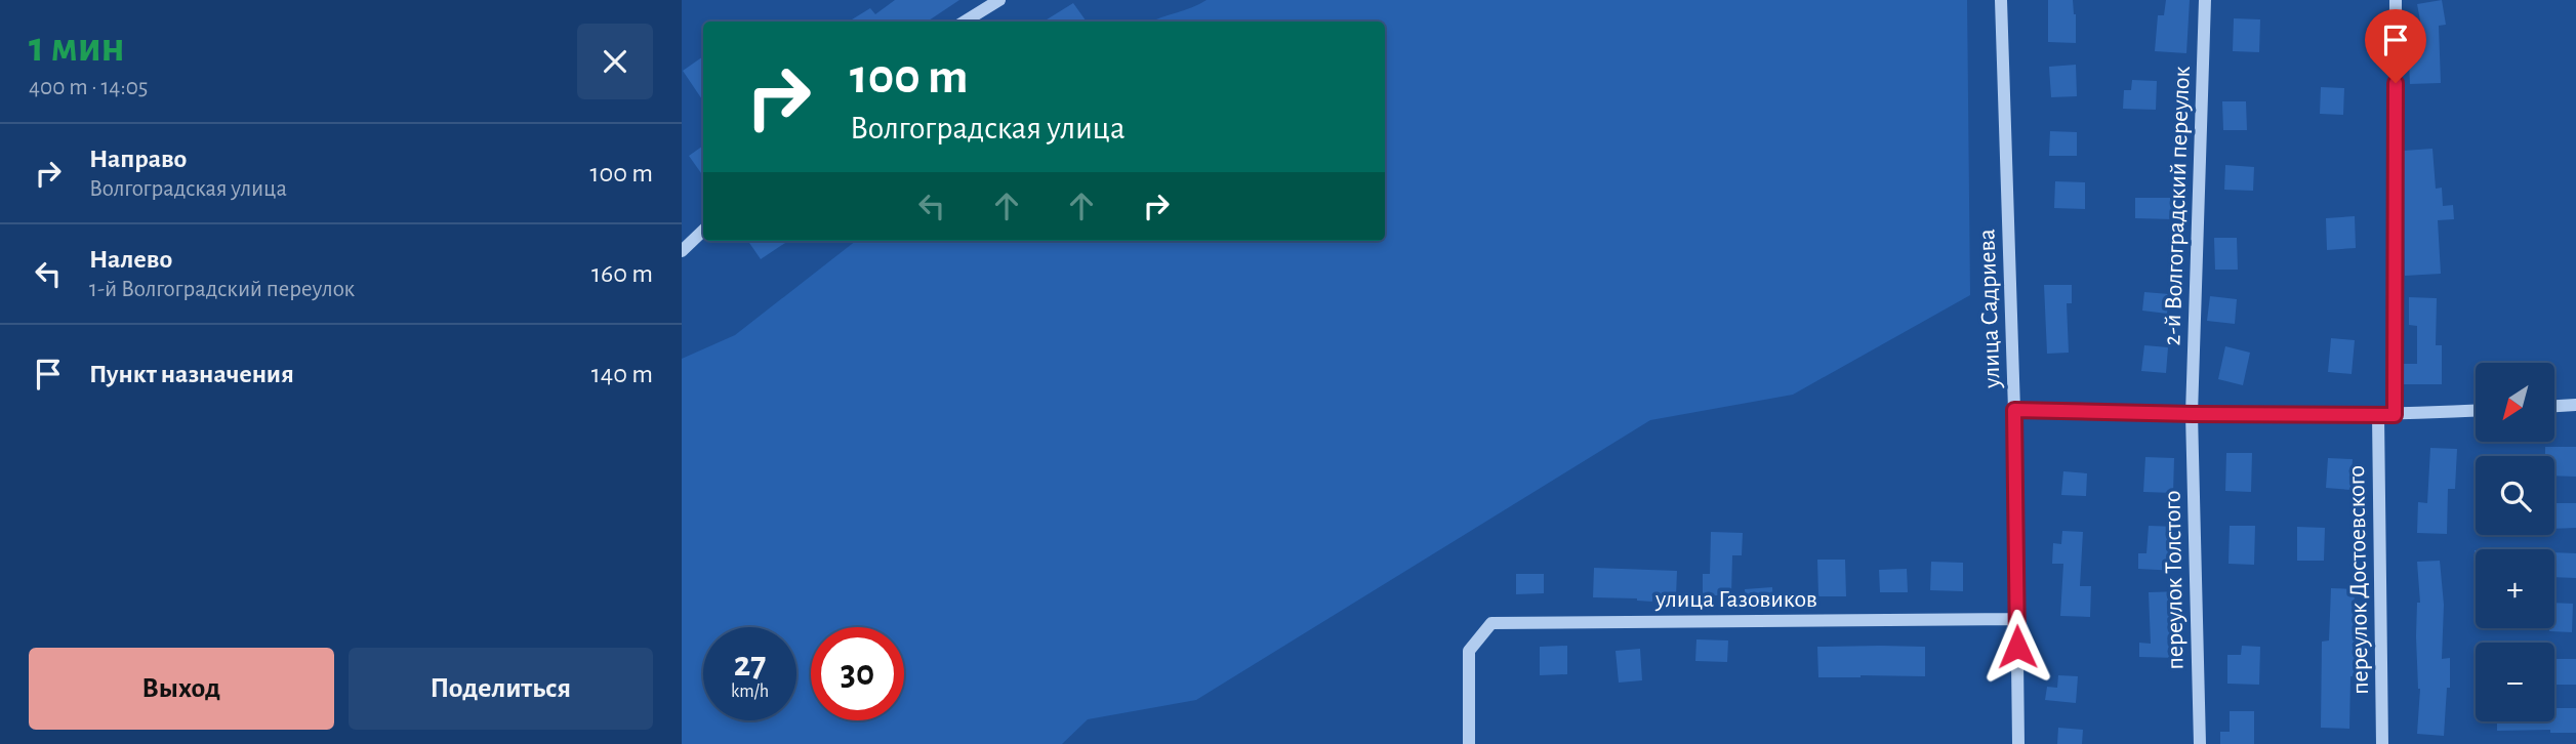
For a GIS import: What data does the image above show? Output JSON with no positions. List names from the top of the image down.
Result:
{
  "streets": {
    "street": [
      "2-й Волгоградский переулок",
      "улица Садриева",
      "переулок Толстого",
      "переулок Достоевского",
      "улица Газовиков"
    ]
  },
  "crossings": [
    ["2-й Волгоградский переулок", "переулок Толстого"],
    ["улица Садриева", "улица Газовиков"]
  ],
  "north": "bottom left",
  "page": {
    "heading": ["1 мин", "400 m · 14:05"],
    "turn": ["100 m", "Волгоградская улица"],
    "list": [
      {
        "name": "Направо",
        "note": "Волгоградская улица",
        "value": "100 m"
      },
      {
        "name": "Налево",
        "note": "1-й Волгоградский переулок",
        "value": "160 m"
      },
      {
        "name": "Пункт назначения",
        "value": "140 m"
      }
    ],
    "map_buttons": ["+", "−"],
    "speed": "27 km/h",
    "limit": "30",
    "buttons": ["Выход", "Поделиться"]
  }
}
